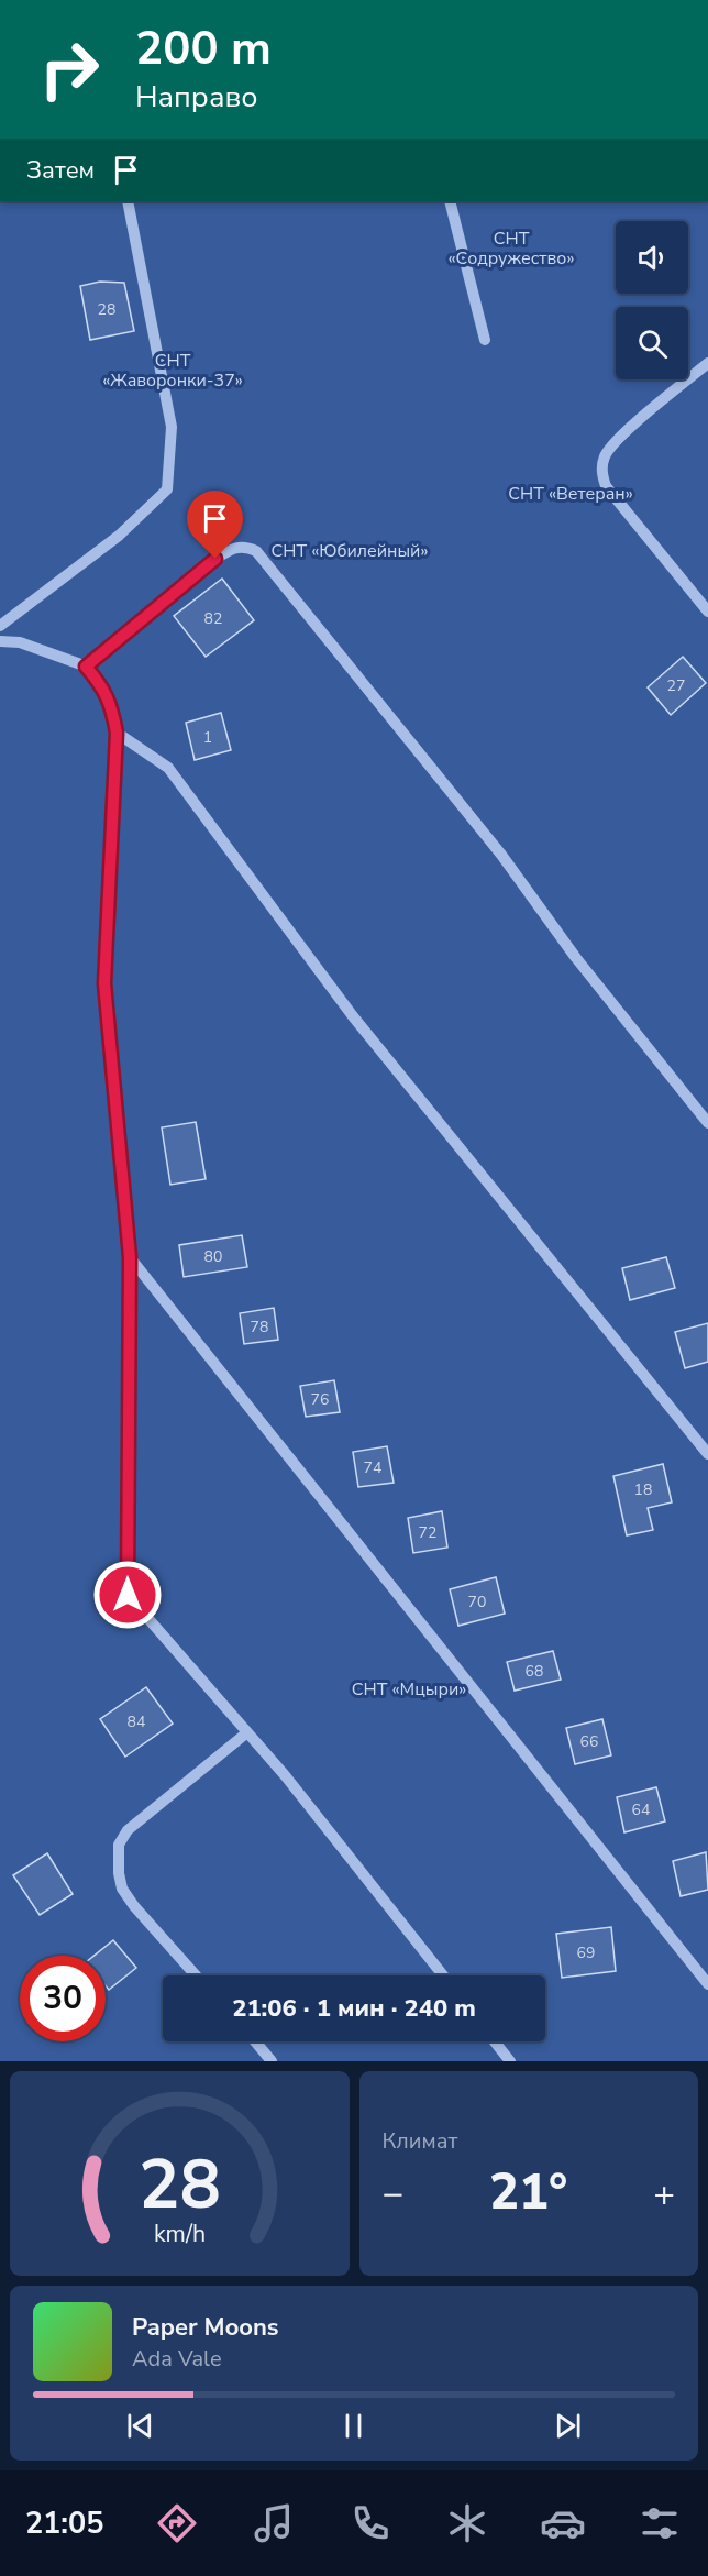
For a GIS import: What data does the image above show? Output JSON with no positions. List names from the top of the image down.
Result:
{
  "parks": [
    "СНТ «Содружество»",
    "СНТ «Жаворонки-37»",
    "СНТ «Ветеран»",
    "СНТ «Юбилейный»",
    "СНТ «Мцыри»"
  ],
  "house_numbers": [
    "28",
    "82",
    "27",
    "1",
    "80",
    "78",
    "76",
    "74",
    "18",
    "72",
    "70",
    "68",
    "84",
    "66",
    "64",
    "69"
  ],
  "page": {
    "turn": ["200 m", "Направо"],
    "then": "Затем",
    "limit": "30",
    "trip": "21:06 · 1 мин · 240 m",
    "tile": "Климат",
    "heat": ["−", "21°", "+"],
    "song": ["Paper Moons", "Ada Vale"],
    "tabs": "21:05",
    "gauge": ["28", "km/h"]
  }
}
